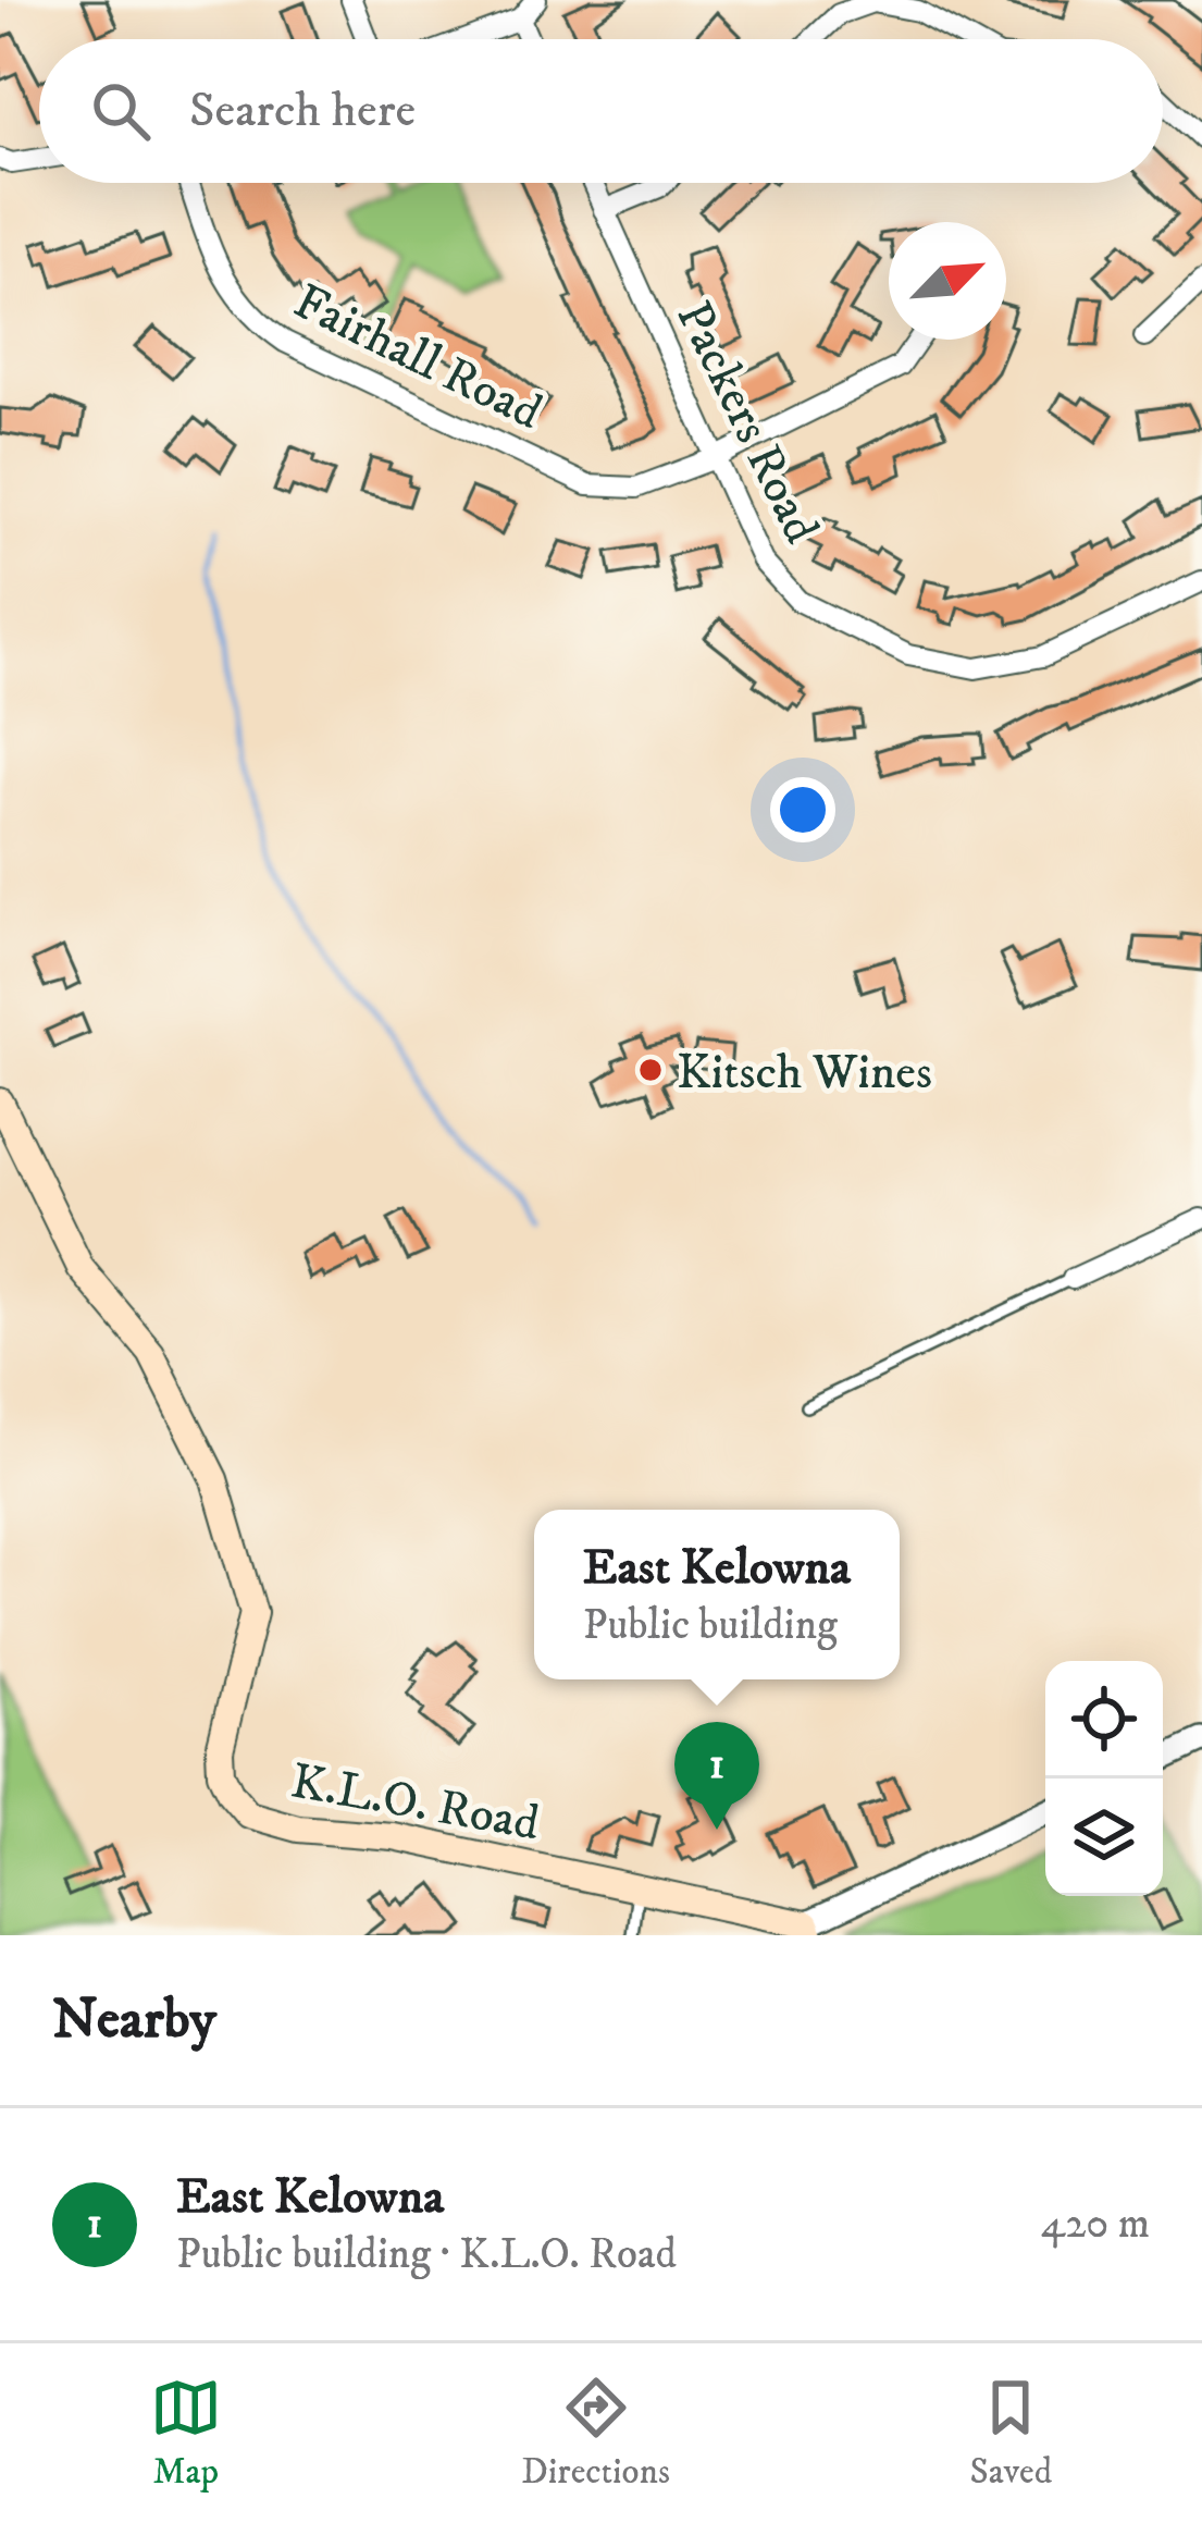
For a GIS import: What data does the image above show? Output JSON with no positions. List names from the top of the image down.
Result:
{
  "streets": {
    "main road": ["K.L.O. Road"],
    "street": ["Fairhall Road", "Packers Road"]
  },
  "crossings": [
    ["Fairhall Road", "Packers Road"]
  ],
  "places": ["Kitsch Wines"],
  "north": "top right",
  "page": {
    "search": "Search here",
    "popup": ["East Kelowna", "Public building"],
    "pins": "1",
    "heading": "Nearby",
    "list": [
      {
        "mark": "1",
        "name": "East Kelowna",
        "note": "Public building · K.L.O. Road",
        "value": "420 m"
      }
    ],
    "nav": ["Map", "Directions", "Saved"]
  }
}
